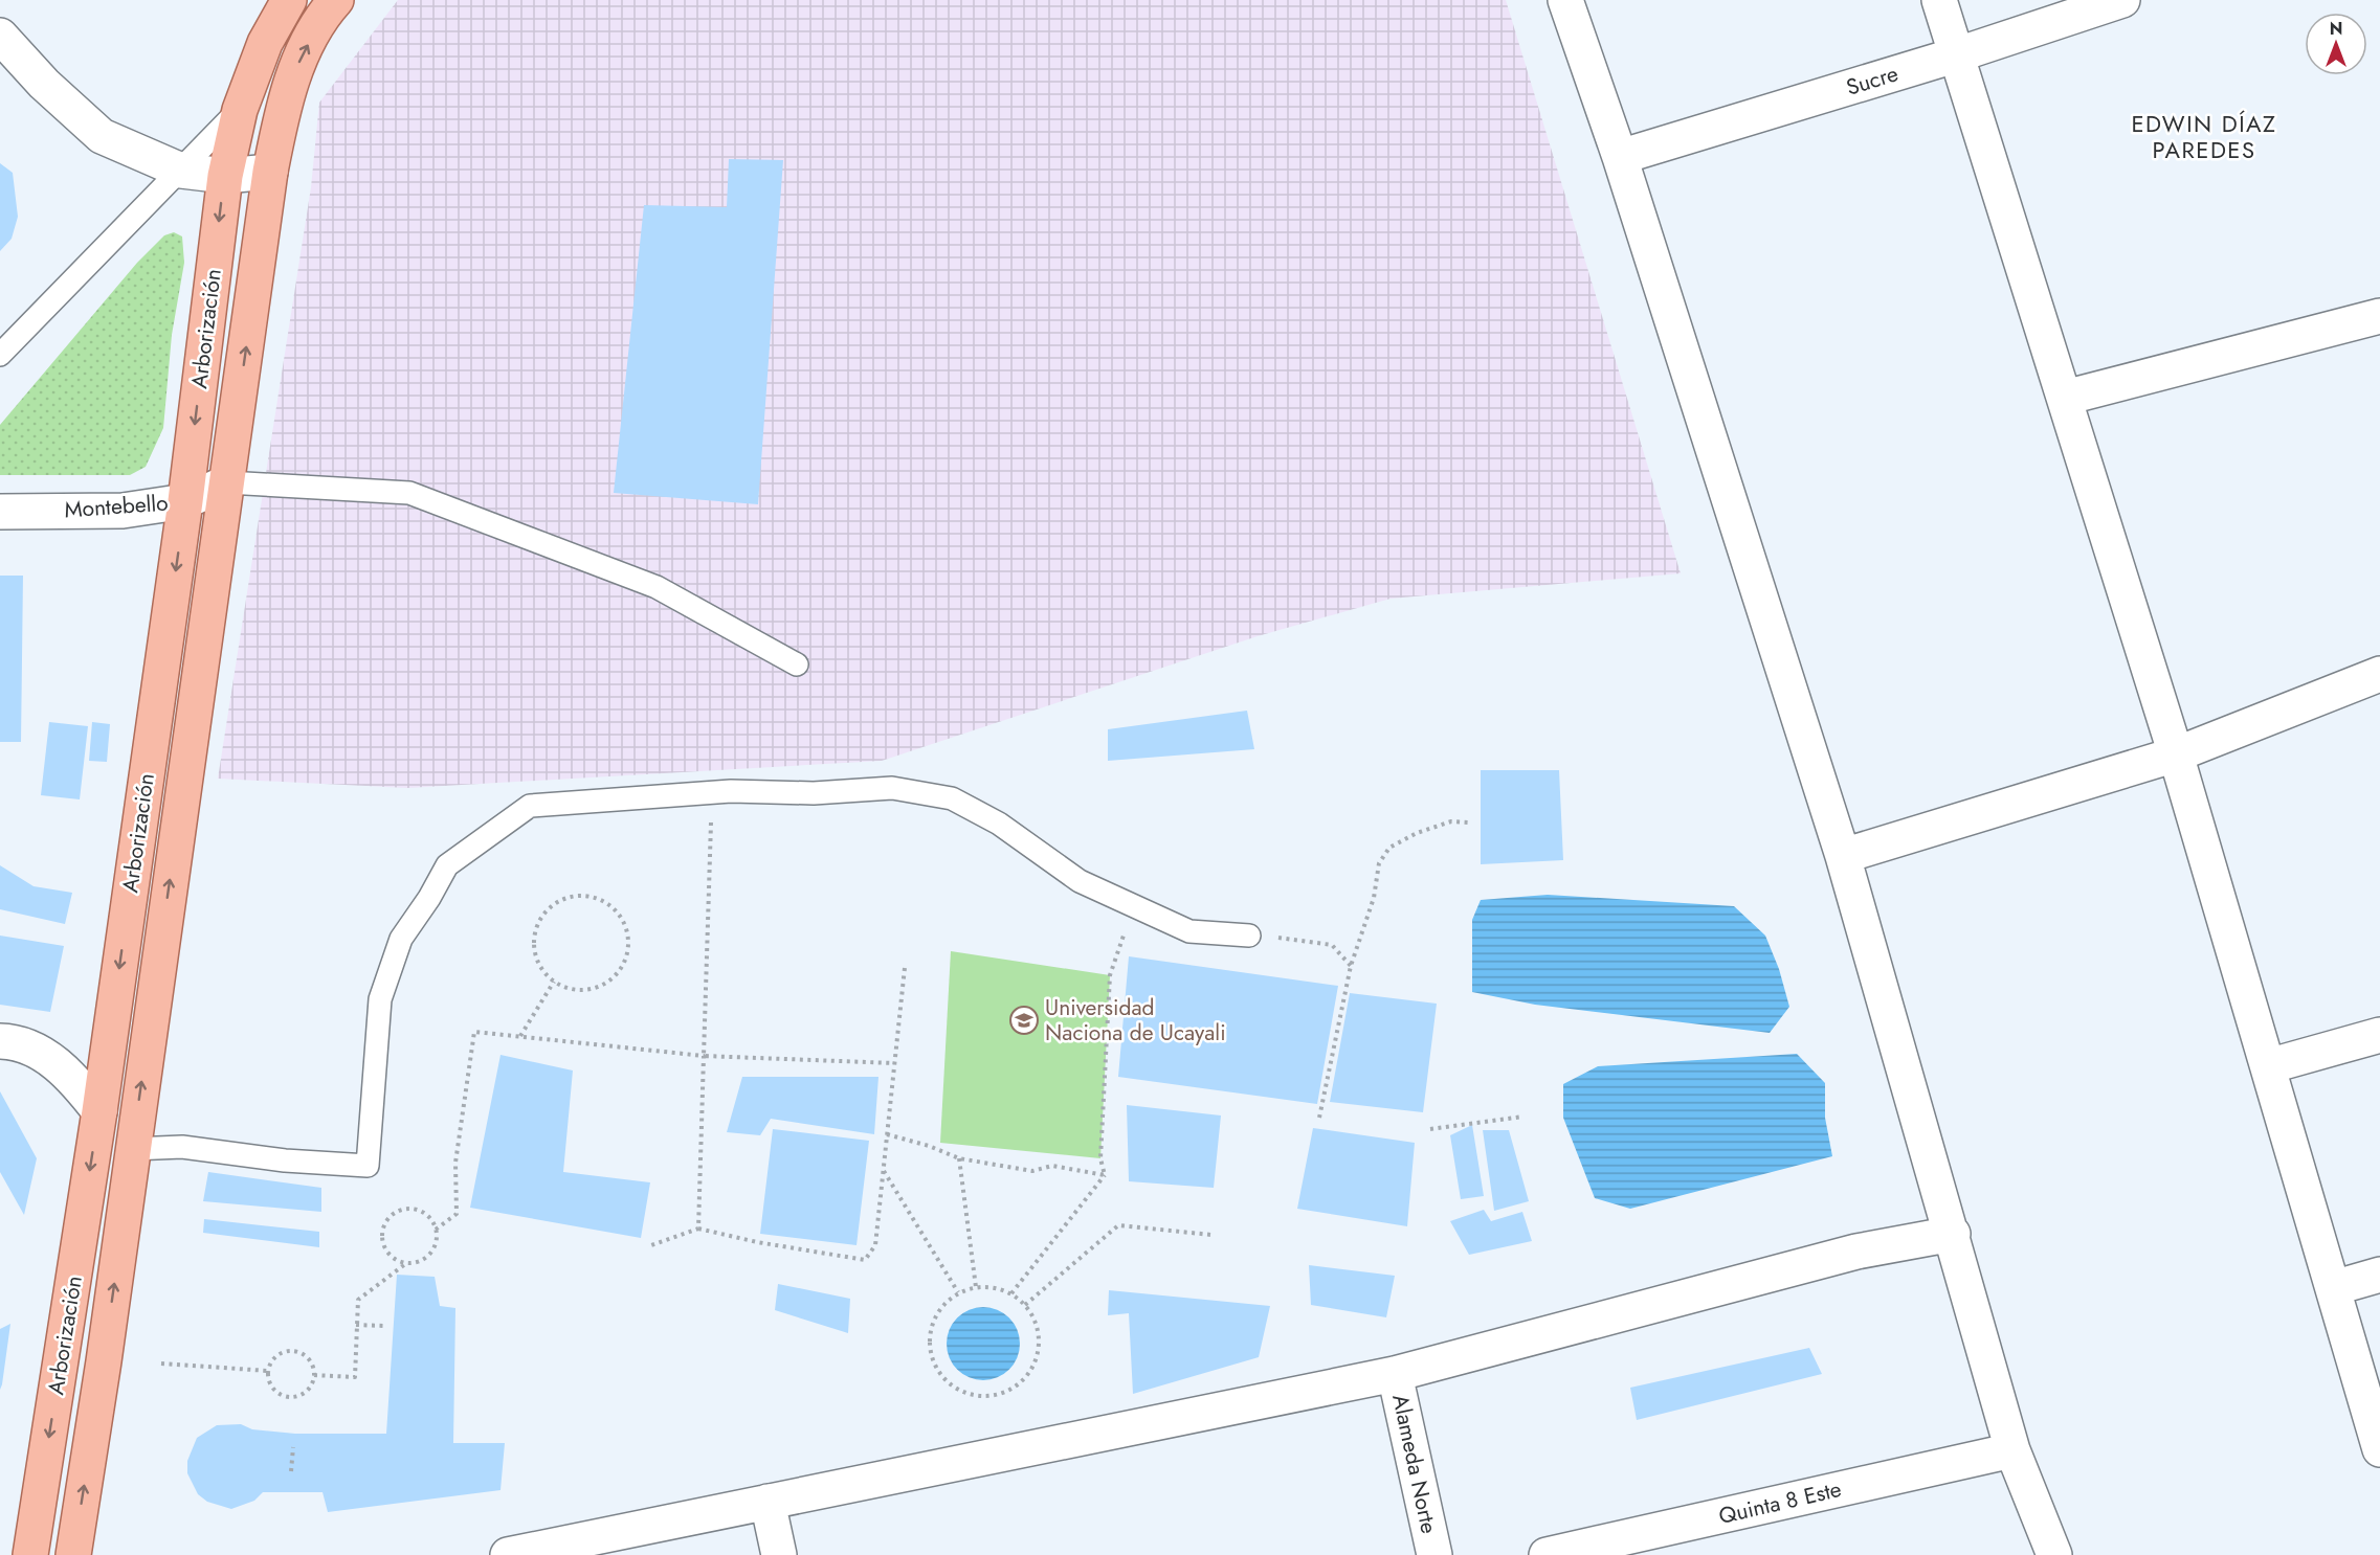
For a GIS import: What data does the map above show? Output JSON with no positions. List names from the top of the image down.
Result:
{
  "streets": {
    "main road": ["Arborización"],
    "street": [
      "Sucre",
      "Montebello",
      "Alameda Norte",
      "Quinta 8 Este"
    ]
  },
  "crossings": [
    ["Arborización", "Montebello"]
  ],
  "districts": ["EDWIN DÍAZ PAREDES"],
  "places": {
    "school or university": ["Universidad Naciona de Ucayali"]
  },
  "north": "top"
}
